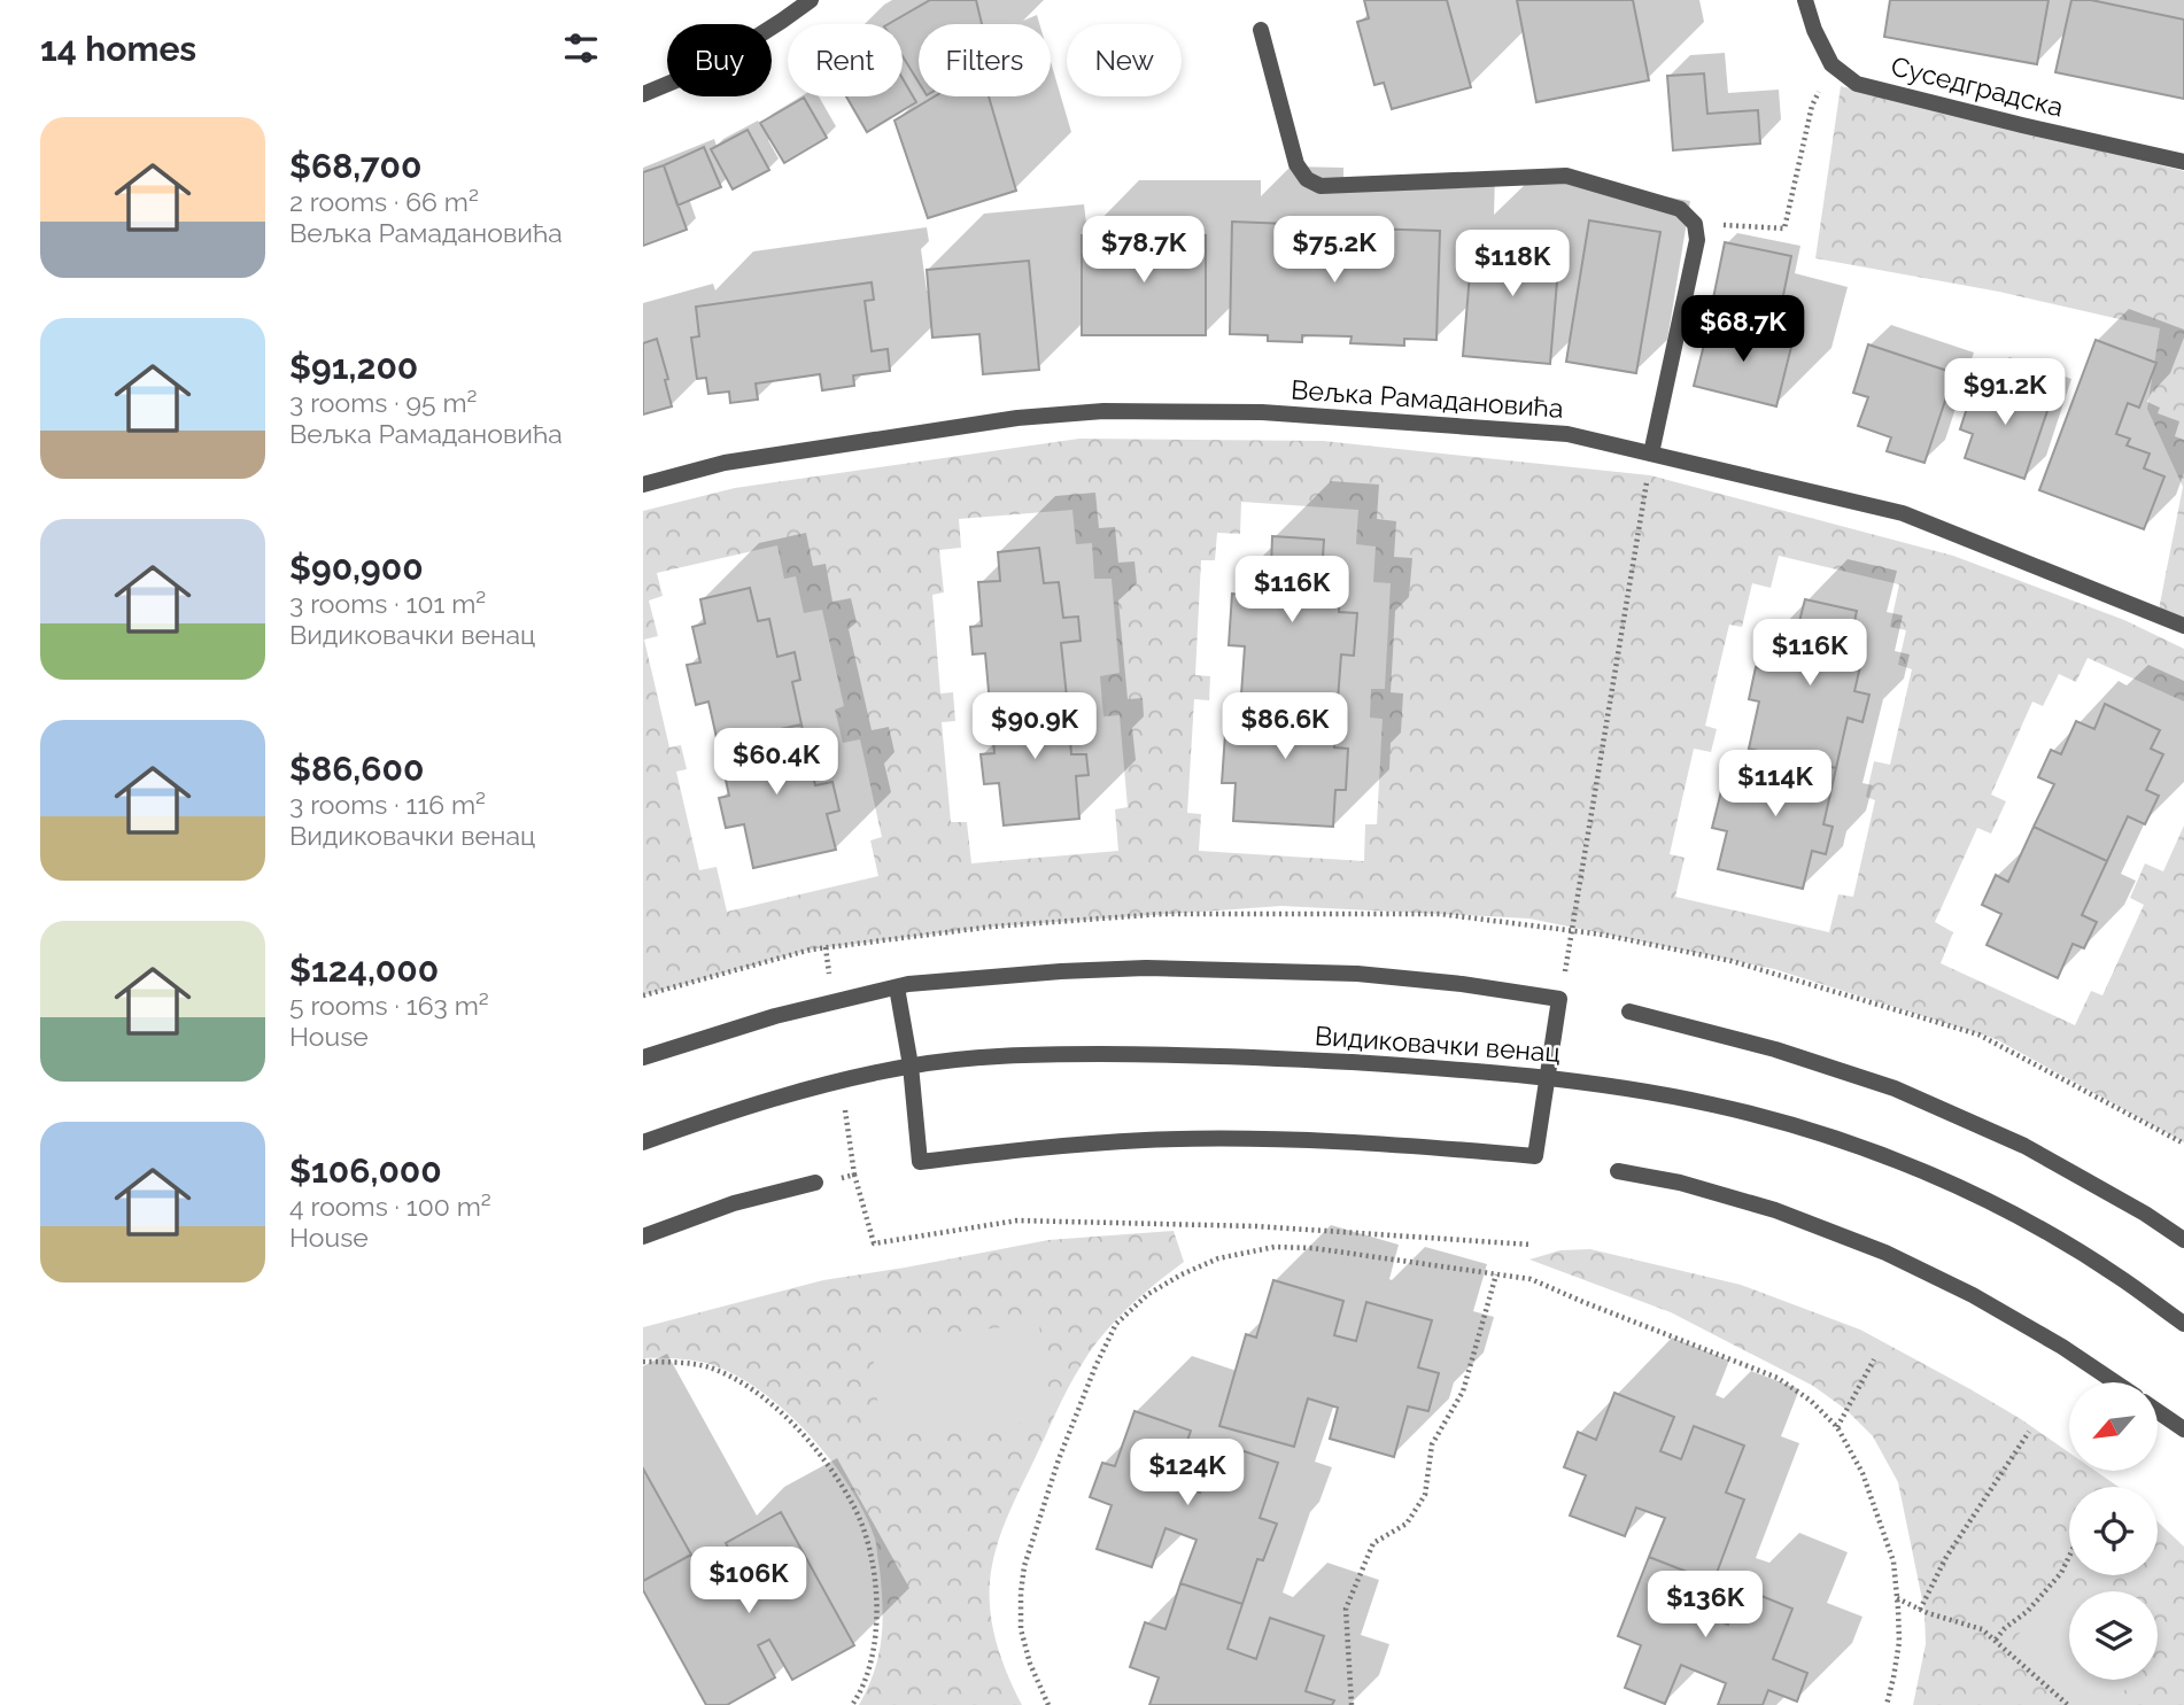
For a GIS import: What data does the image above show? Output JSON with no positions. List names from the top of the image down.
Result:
{
  "streets": {
    "street": ["Суседградска", "Вељка Рамадановића", "Видиковачки венац"]
  },
  "north": "bottom left",
  "page": {
    "heading": "14 homes",
    "chip": [
      "Buy",
      "Rent",
      "Filters",
      "New"
    ],
    "list": [
      {
        "name": "$68,700",
        "note": "2 rooms · 66 m² · Вељка Рамадановића"
      },
      {
        "name": "$91,200",
        "note": "3 rooms · 95 m² · Вељка Рамадановића"
      },
      {
        "name": "$90,900",
        "note": "3 rooms · 101 m² · Видиковачки венац"
      },
      {
        "name": "$86,600",
        "note": "3 rooms · 116 m² · Видиковачки венац"
      },
      {
        "name": "$124,000",
        "note": "5 rooms · 163 m² · House"
      },
      {
        "name": "$106,000",
        "note": "4 rooms · 100 m² · House"
      }
    ],
    "price": [
      "$78.7K",
      "$75.2K",
      "$118K",
      "$68.7K",
      "$91.2K",
      "$116K",
      "$116K",
      "$90.9K",
      "$86.6K",
      "$60.4K",
      "$114K",
      "$124K",
      "$106K",
      "$136K"
    ]
  }
}
